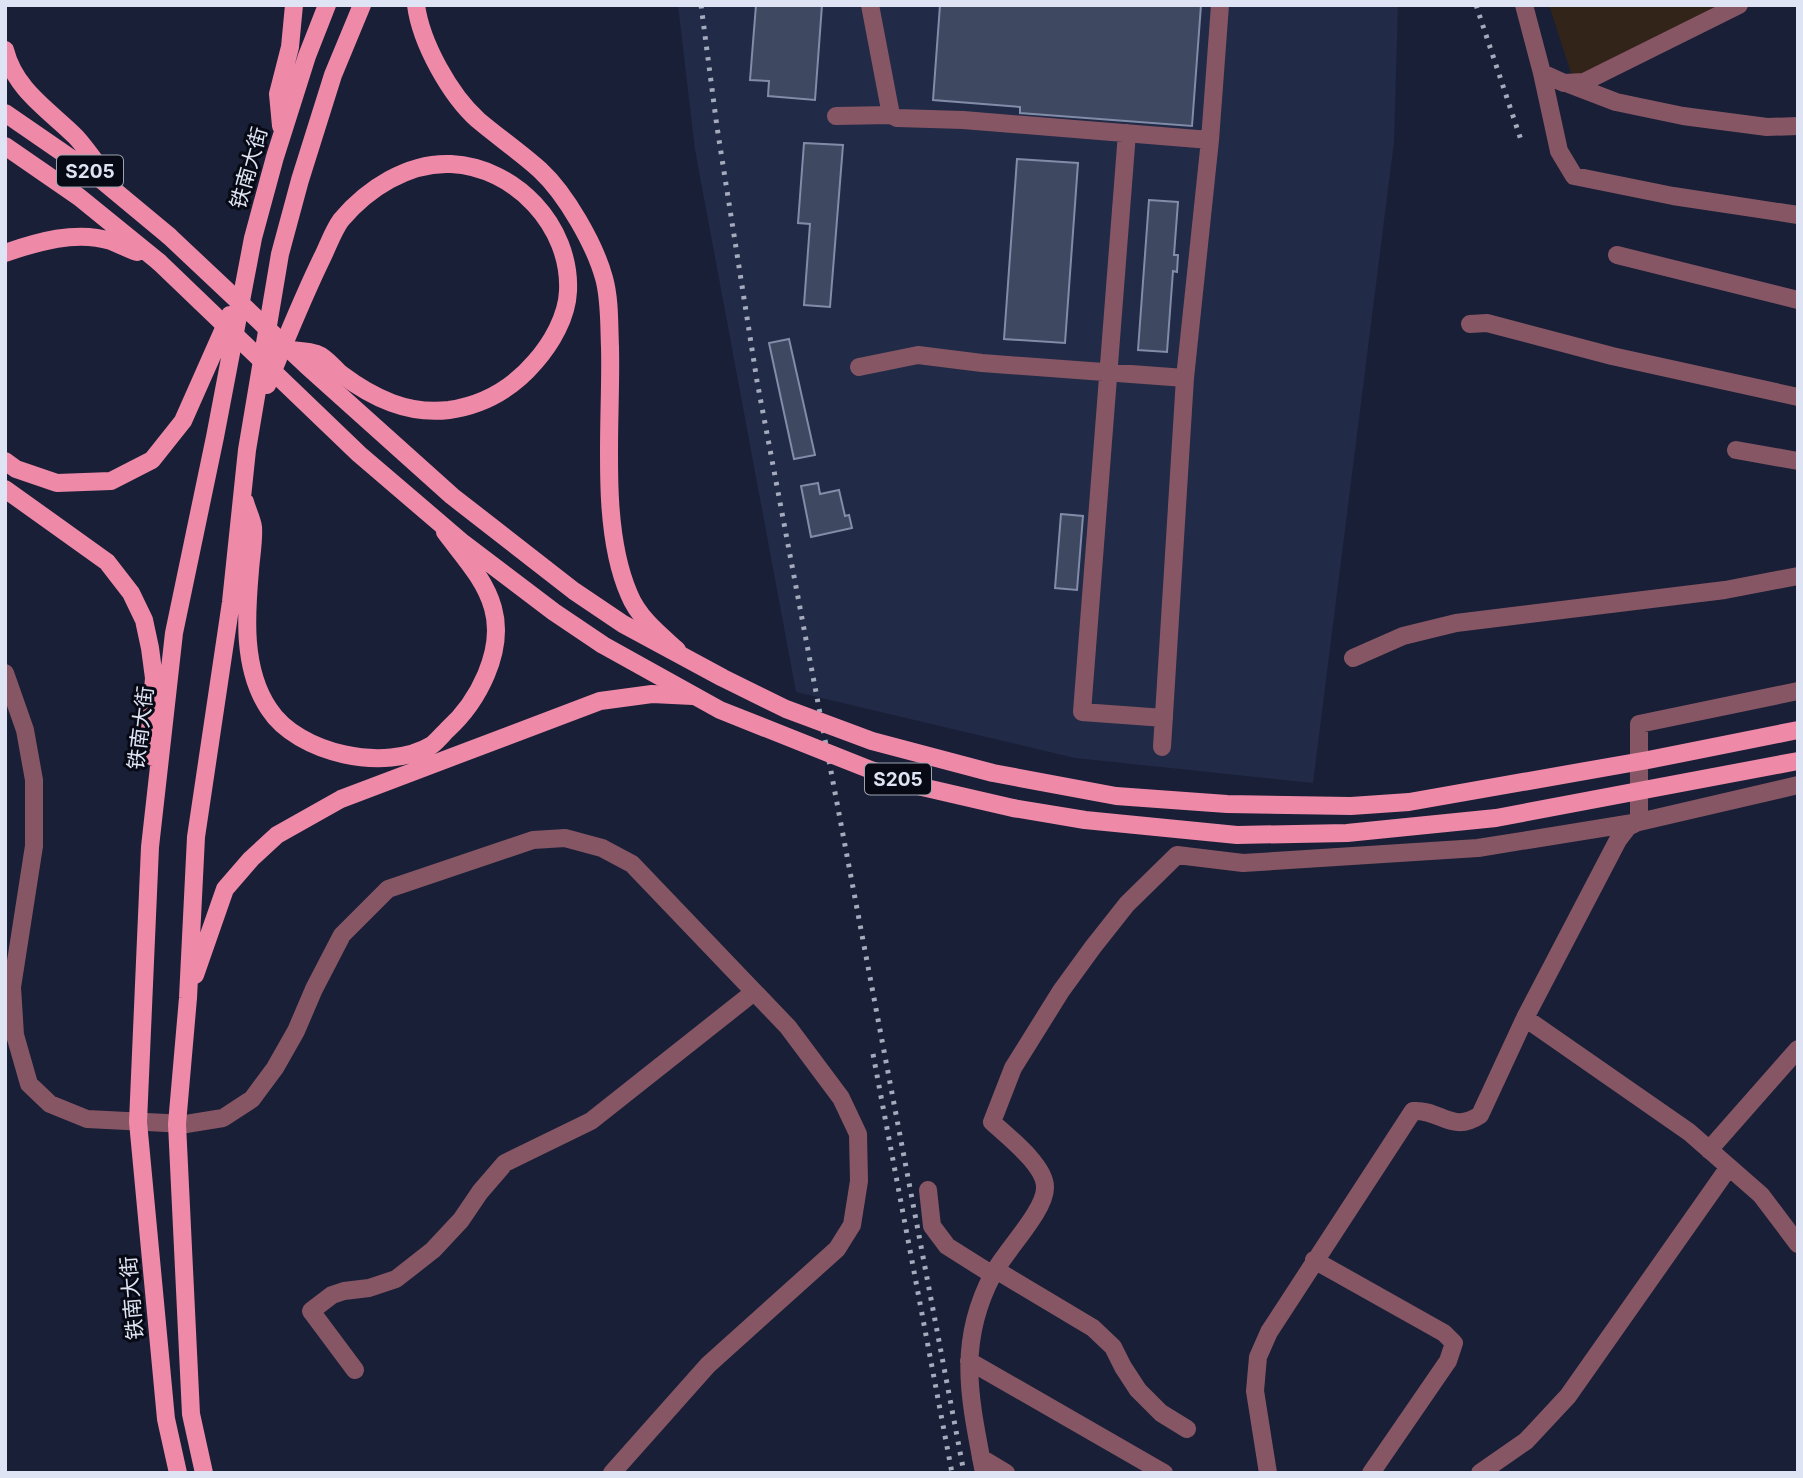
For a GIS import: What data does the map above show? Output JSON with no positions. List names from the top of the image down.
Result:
{
  "streets": {
    "main road": ["铁南大街", "S205"]
  }
}
